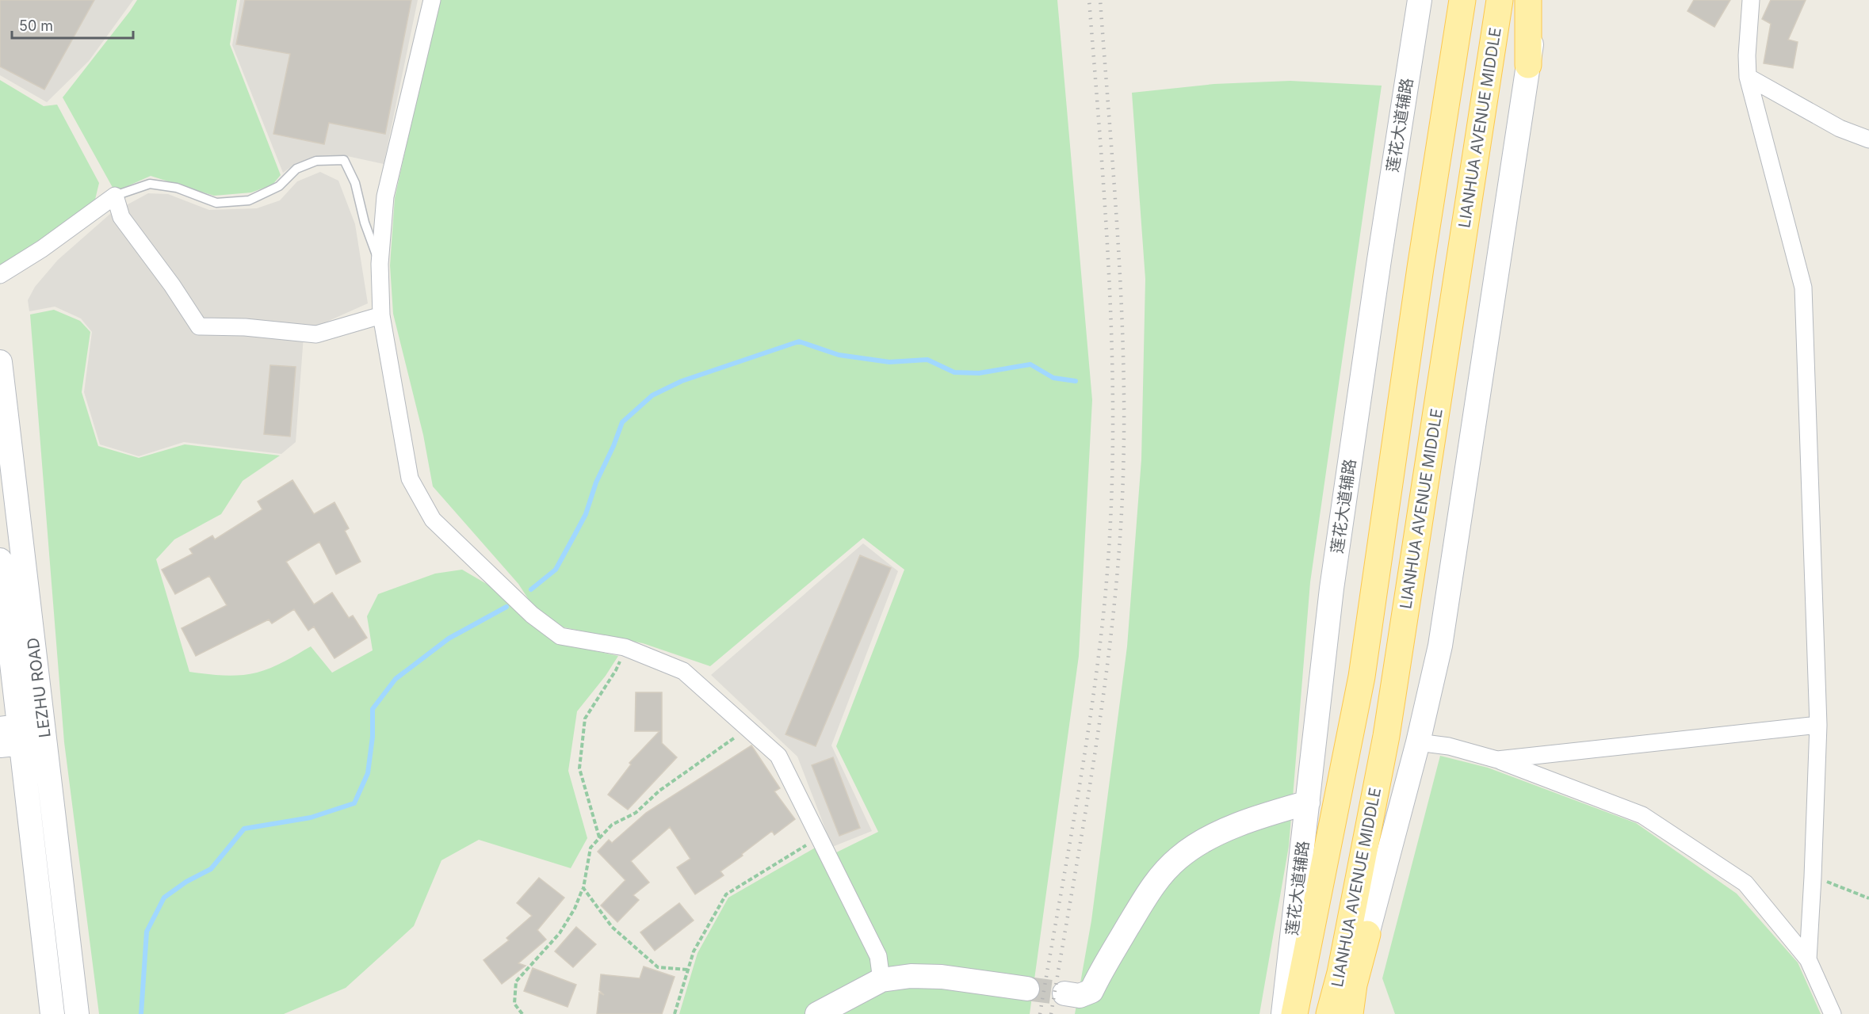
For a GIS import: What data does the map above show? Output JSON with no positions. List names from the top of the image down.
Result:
{
  "streets": {
    "main road": ["LIANHUA AVENUE MIDDLE"],
    "street": ["莲花大道辅路", "LEZHU ROAD"]
  },
  "scale_bar": "50 m"
}
